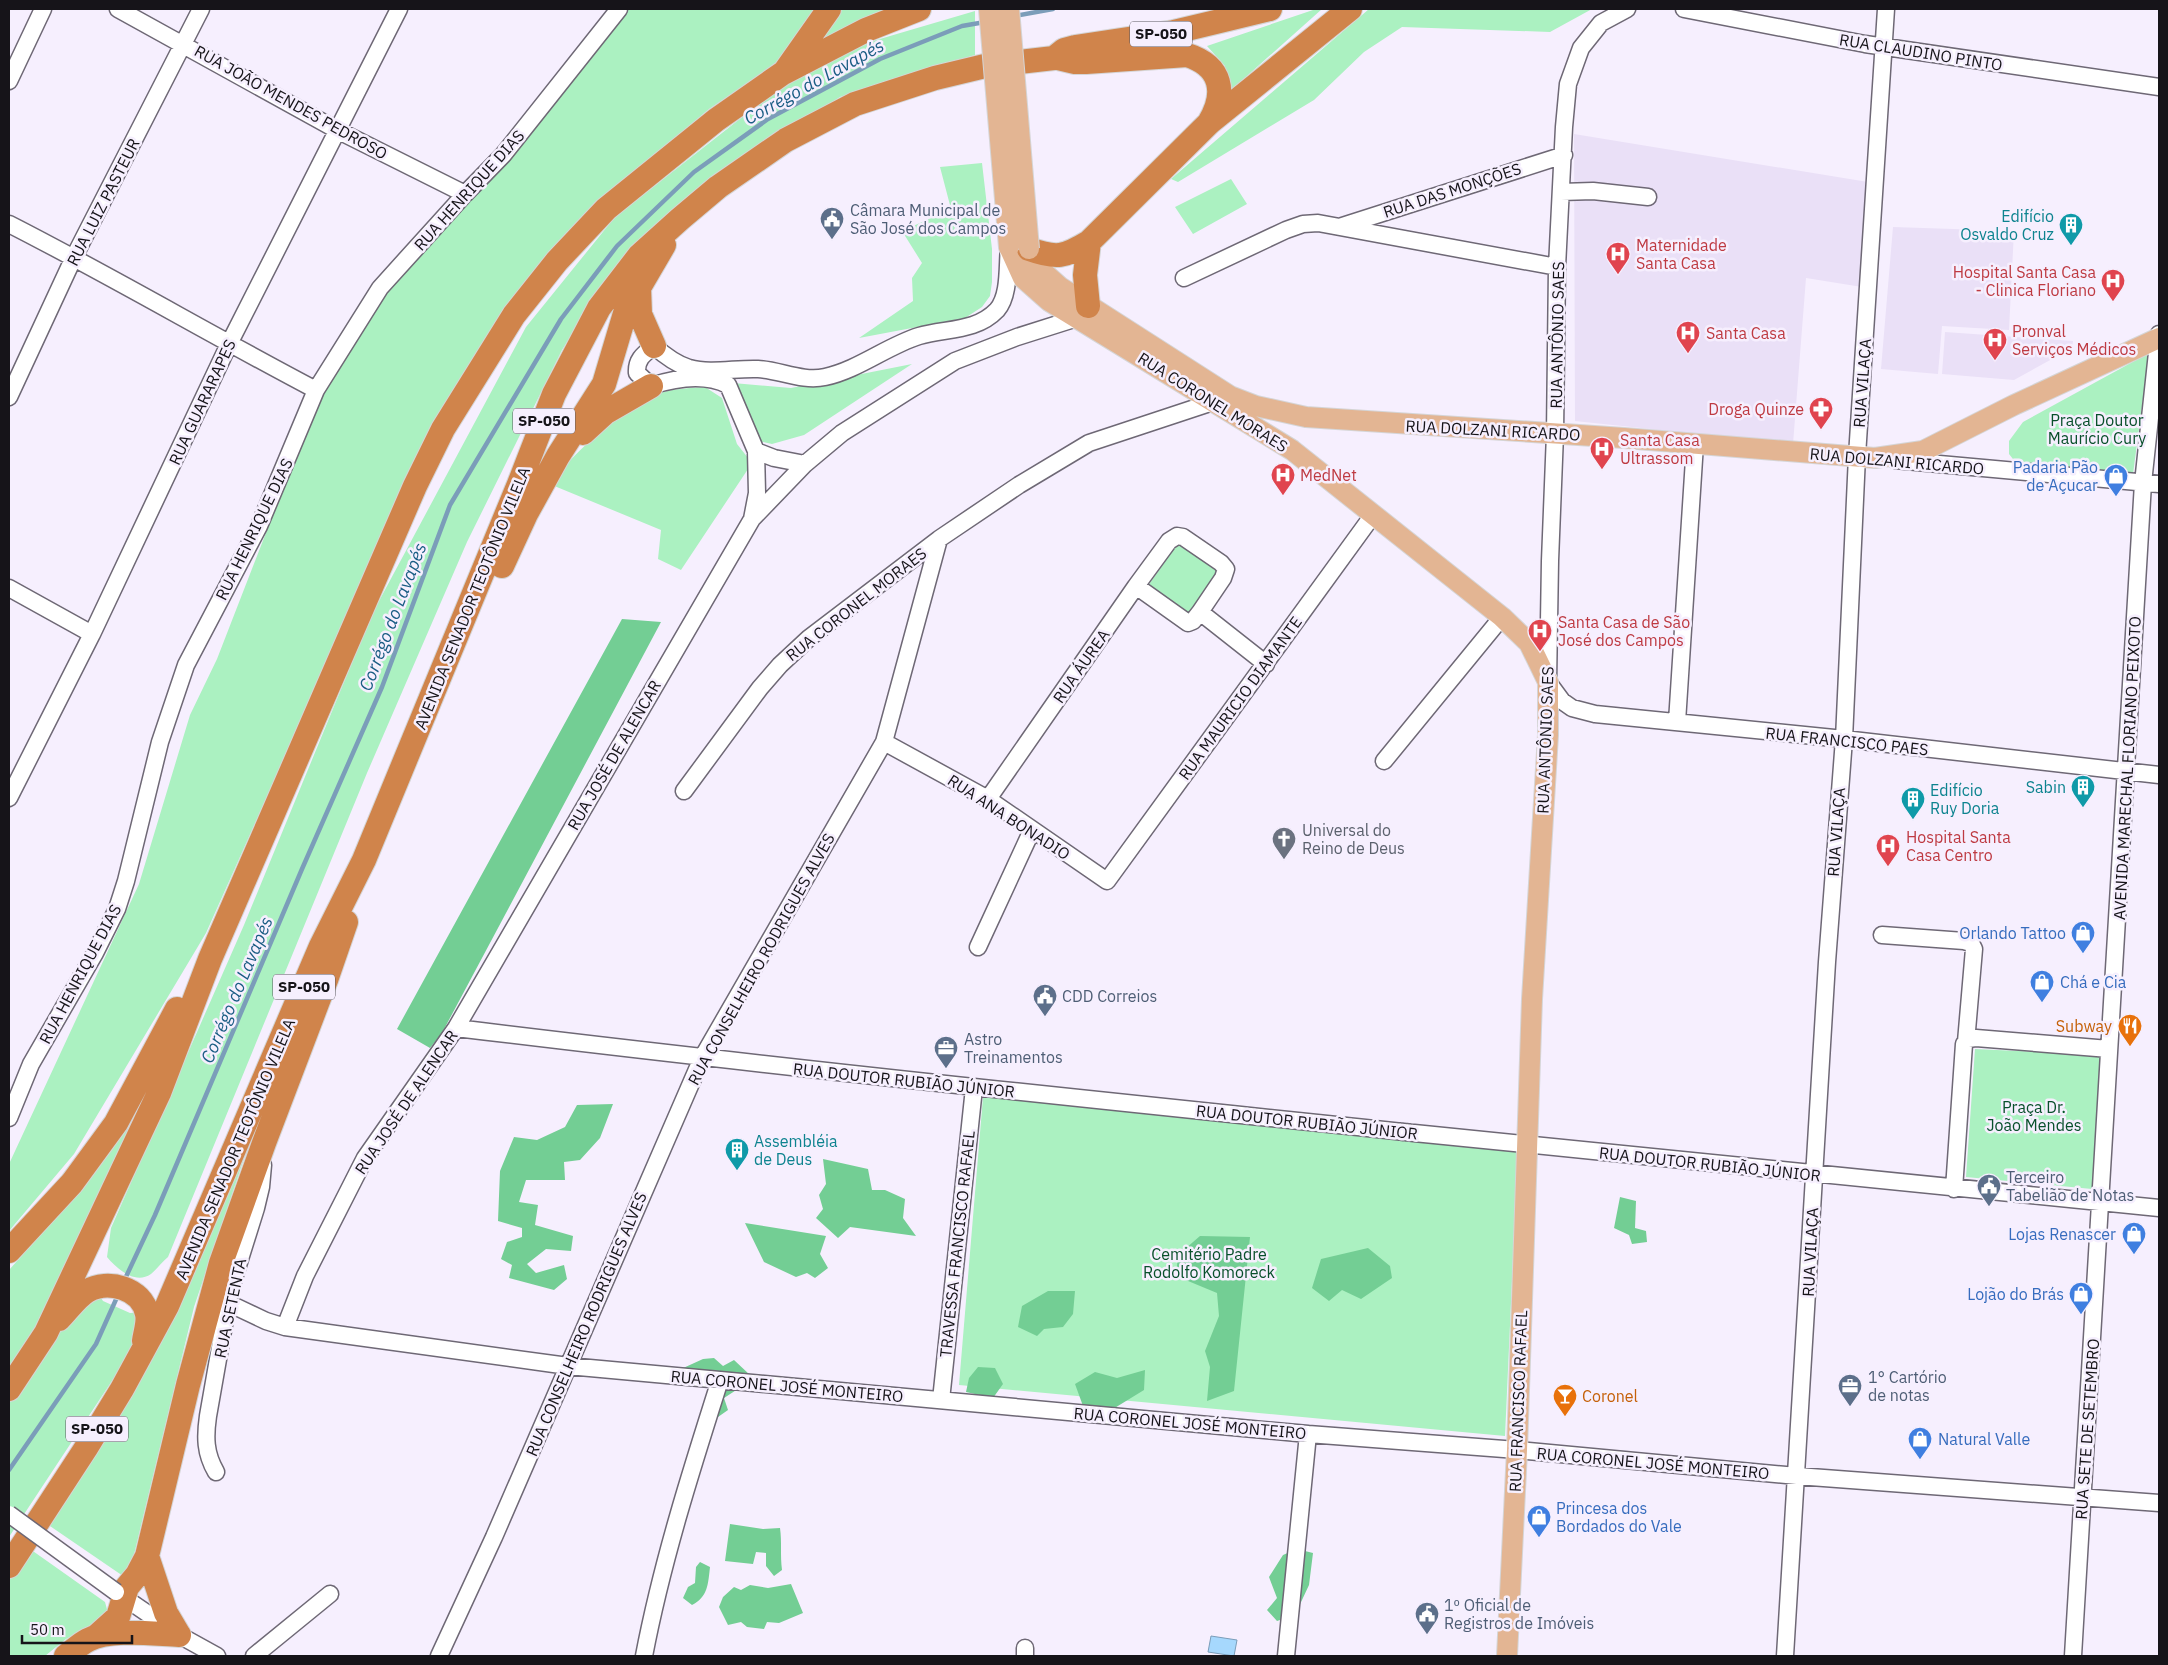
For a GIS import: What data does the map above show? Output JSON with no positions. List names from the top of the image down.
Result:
{
  "streets": {
    "highway": ["SP-050", "AVENIDA SENADOR TEOTÔNIO VILELA"],
    "main road": [
      "RUA ANTÔNIO SAES",
      "RUA CORONEL MORAES",
      "RUA DOLZANI RICARDO",
      "RUA FRANCISCO RAFAEL"
    ],
    "street": [
      "RUA CLAUDINO PINTO",
      "RUA JOÃO MENDES PEDROSO",
      "RUA HENRIQUE DIAS",
      "RUA DAS MONÇÕES",
      "RUA LUIZ PASTEUR",
      "RUA VILAÇA",
      "RUA GUARARAPES",
      "RUA ÁUREA",
      "RUA MAURICIO DIAMANTE",
      "RUA FRANCISCO PAES",
      "RUA JOSÉ DE ALENCAR",
      "AVENIDA MARECHAL FLORIANO PEIXOTO",
      "RUA ANA BONADIO",
      "RUA CONSELHEIRO RODRIGUES ALVES",
      "RUA DOUTOR RUBIÃO JÚNIOR",
      "TRAVESSA FRANCISCO RAFAEL",
      "RUA SETENTA",
      "RUA CORONEL JOSÉ MONTEIRO",
      "RUA SETE DE SETEMBRO"
    ]
  },
  "crossings": [
    ["RUA CLAUDINO PINTO", "RUA VILAÇA"],
    ["RUA JOÃO MENDES PEDROSO", "RUA HENRIQUE DIAS"],
    ["RUA JOÃO MENDES PEDROSO", "RUA LUIZ PASTEUR"],
    ["RUA JOÃO MENDES PEDROSO", "RUA GUARARAPES"],
    ["RUA DAS MONÇÕES", "RUA ANTÔNIO SAES"],
    ["RUA ANTÔNIO SAES", "RUA CORONEL MORAES"],
    ["RUA ANTÔNIO SAES", "RUA DOLZANI RICARDO"],
    ["RUA ANTÔNIO SAES", "RUA FRANCISCO PAES"],
    ["RUA ANTÔNIO SAES", "RUA DOUTOR RUBIÃO JÚNIOR"],
    ["RUA ANTÔNIO SAES", "RUA FRANCISCO RAFAEL"],
    ["RUA VILAÇA", "RUA DOLZANI RICARDO"],
    ["RUA VILAÇA", "RUA FRANCISCO PAES"],
    ["RUA VILAÇA", "RUA DOUTOR RUBIÃO JÚNIOR"],
    ["RUA VILAÇA", "RUA CORONEL JOSÉ MONTEIRO"],
    ["RUA CORONEL MORAES", "RUA DOLZANI RICARDO"],
    ["RUA CORONEL MORAES", "RUA MAURICIO DIAMANTE"],
    ["RUA CORONEL MORAES", "RUA FRANCISCO PAES"],
    ["RUA CORONEL MORAES", "RUA JOSÉ DE ALENCAR"],
    ["RUA CORONEL MORAES", "RUA CONSELHEIRO RODRIGUES ALVES"],
    ["RUA DOLZANI RICARDO", "RUA JOSÉ DE ALENCAR"],
    ["RUA DOLZANI RICARDO", "AVENIDA MARECHAL FLORIANO PEIXOTO"],
    ["RUA ÁUREA", "RUA ANA BONADIO"],
    ["RUA MAURICIO DIAMANTE", "RUA ANA BONADIO"],
    ["RUA FRANCISCO PAES", "AVENIDA MARECHAL FLORIANO PEIXOTO"],
    ["RUA JOSÉ DE ALENCAR", "RUA DOUTOR RUBIÃO JÚNIOR"],
    ["RUA JOSÉ DE ALENCAR", "RUA CORONEL JOSÉ MONTEIRO"],
    ["AVENIDA MARECHAL FLORIANO PEIXOTO", "RUA DOUTOR RUBIÃO JÚNIOR"],
    ["AVENIDA MARECHAL FLORIANO PEIXOTO", "RUA SETE DE SETEMBRO"],
    ["RUA ANA BONADIO", "RUA CONSELHEIRO RODRIGUES ALVES"],
    ["RUA CONSELHEIRO RODRIGUES ALVES", "RUA DOUTOR RUBIÃO JÚNIOR"],
    ["RUA CONSELHEIRO RODRIGUES ALVES", "RUA CORONEL JOSÉ MONTEIRO"],
    ["RUA DOUTOR RUBIÃO JÚNIOR", "TRAVESSA FRANCISCO RAFAEL"],
    ["RUA DOUTOR RUBIÃO JÚNIOR", "RUA FRANCISCO RAFAEL"],
    ["RUA DOUTOR RUBIÃO JÚNIOR", "RUA SETE DE SETEMBRO"],
    ["TRAVESSA FRANCISCO RAFAEL", "RUA CORONEL JOSÉ MONTEIRO"],
    ["RUA SETENTA", "RUA CORONEL JOSÉ MONTEIRO"],
    ["RUA CORONEL JOSÉ MONTEIRO", "RUA FRANCISCO RAFAEL"],
    ["RUA CORONEL JOSÉ MONTEIRO", "RUA SETE DE SETEMBRO"]
  ],
  "water": ["Corrégo do Lavapés"],
  "parks": ["Praça Doutor Maurício Cury", "Praça Dr. João Mendes", "Cemitério Padre Rodolfo Komoreck"],
  "places": {
    "public building": [
      "Câmara Municipal de São José dos Campos",
      "CDD Correios",
      "Terceiro Tabelião de Notas",
      "1º Oficial de Registros de Imóveis"
    ],
    "building": [
      "Edifício Osvaldo Cruz",
      "Sabin",
      "Edifício Ruy Doria",
      "Assembléia de Deus"
    ],
    "hospital": [
      "Maternidade Santa Casa",
      "Hospital Santa Casa - Clinica Floriano",
      "Santa Casa",
      "Pronval Serviços Médicos",
      "Santa Casa Ultrassom",
      "MedNet",
      "Santa Casa de São José dos Campos",
      "Hospital Santa Casa Centro"
    ],
    "pharmacy": ["Droga Quinze"],
    "shop": [
      "Padaria Pão de Açucar",
      "Orlando Tattoo",
      "Chá e Cia",
      "Lojas Renascer",
      "Lojão do Brás",
      "Natural Valle",
      "Princesa dos Bordados do Vale"
    ],
    "church": ["Universal do Reino de Deus"],
    "restaurant": ["Subway"],
    "office": ["Astro Treinamentos", "1° Cartório de notas"],
    "bar": ["Coronel"]
  },
  "scale_bar": "50 m"
}
